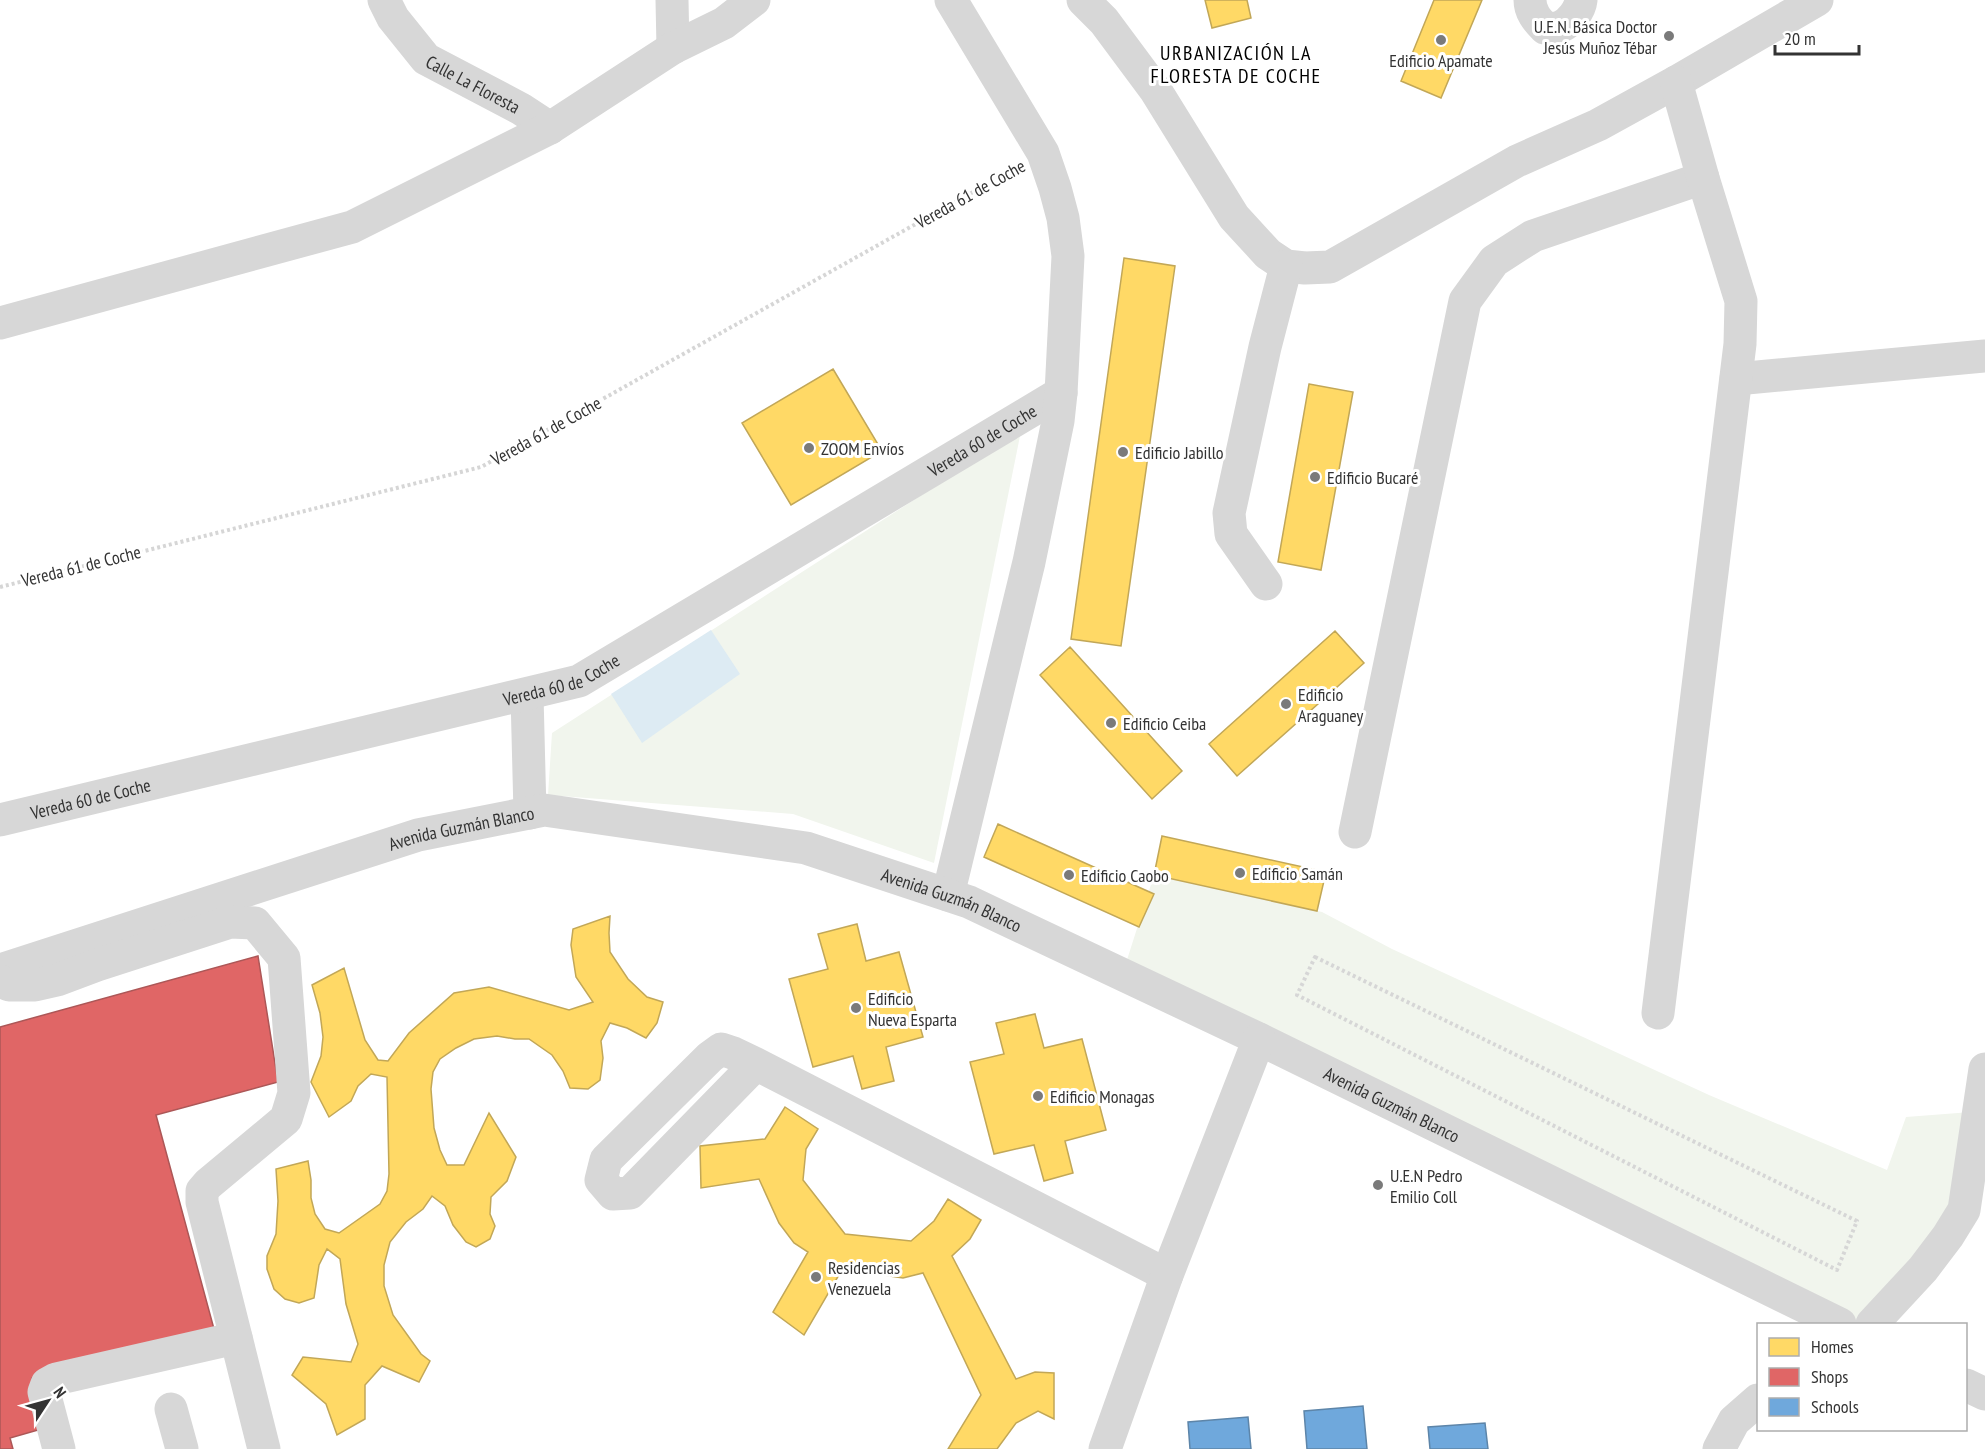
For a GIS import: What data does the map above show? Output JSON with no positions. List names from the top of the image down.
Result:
{
  "streets": {
    "street": ["Calle La Floresta", "Vereda 60 de Coche", "Avenida Guzmán Blanco"],
    "path": ["Vereda 61 de Coche"]
  },
  "districts": ["URBANIZACIÓN LA FLORESTA DE COCHE"],
  "places": [
    "U.E.N. Básica Doctor Jesús Muñoz Tébar",
    "Edificio Apamate",
    "ZOOM Envíos",
    "Edificio Jabillo",
    "Edificio Bucaré",
    "Edificio Araguaney",
    "Edificio Ceiba",
    "Edificio Samán",
    "Edificio Caobo",
    "Edificio Nueva Esparta",
    "Edificio Monagas",
    "U.E.N Pedro Emilio Coll",
    "Residencias Venezuela"
  ],
  "legend": ["Homes", "Shops", "Schools"],
  "scale_bar": "20 m",
  "north": "top right"
}
